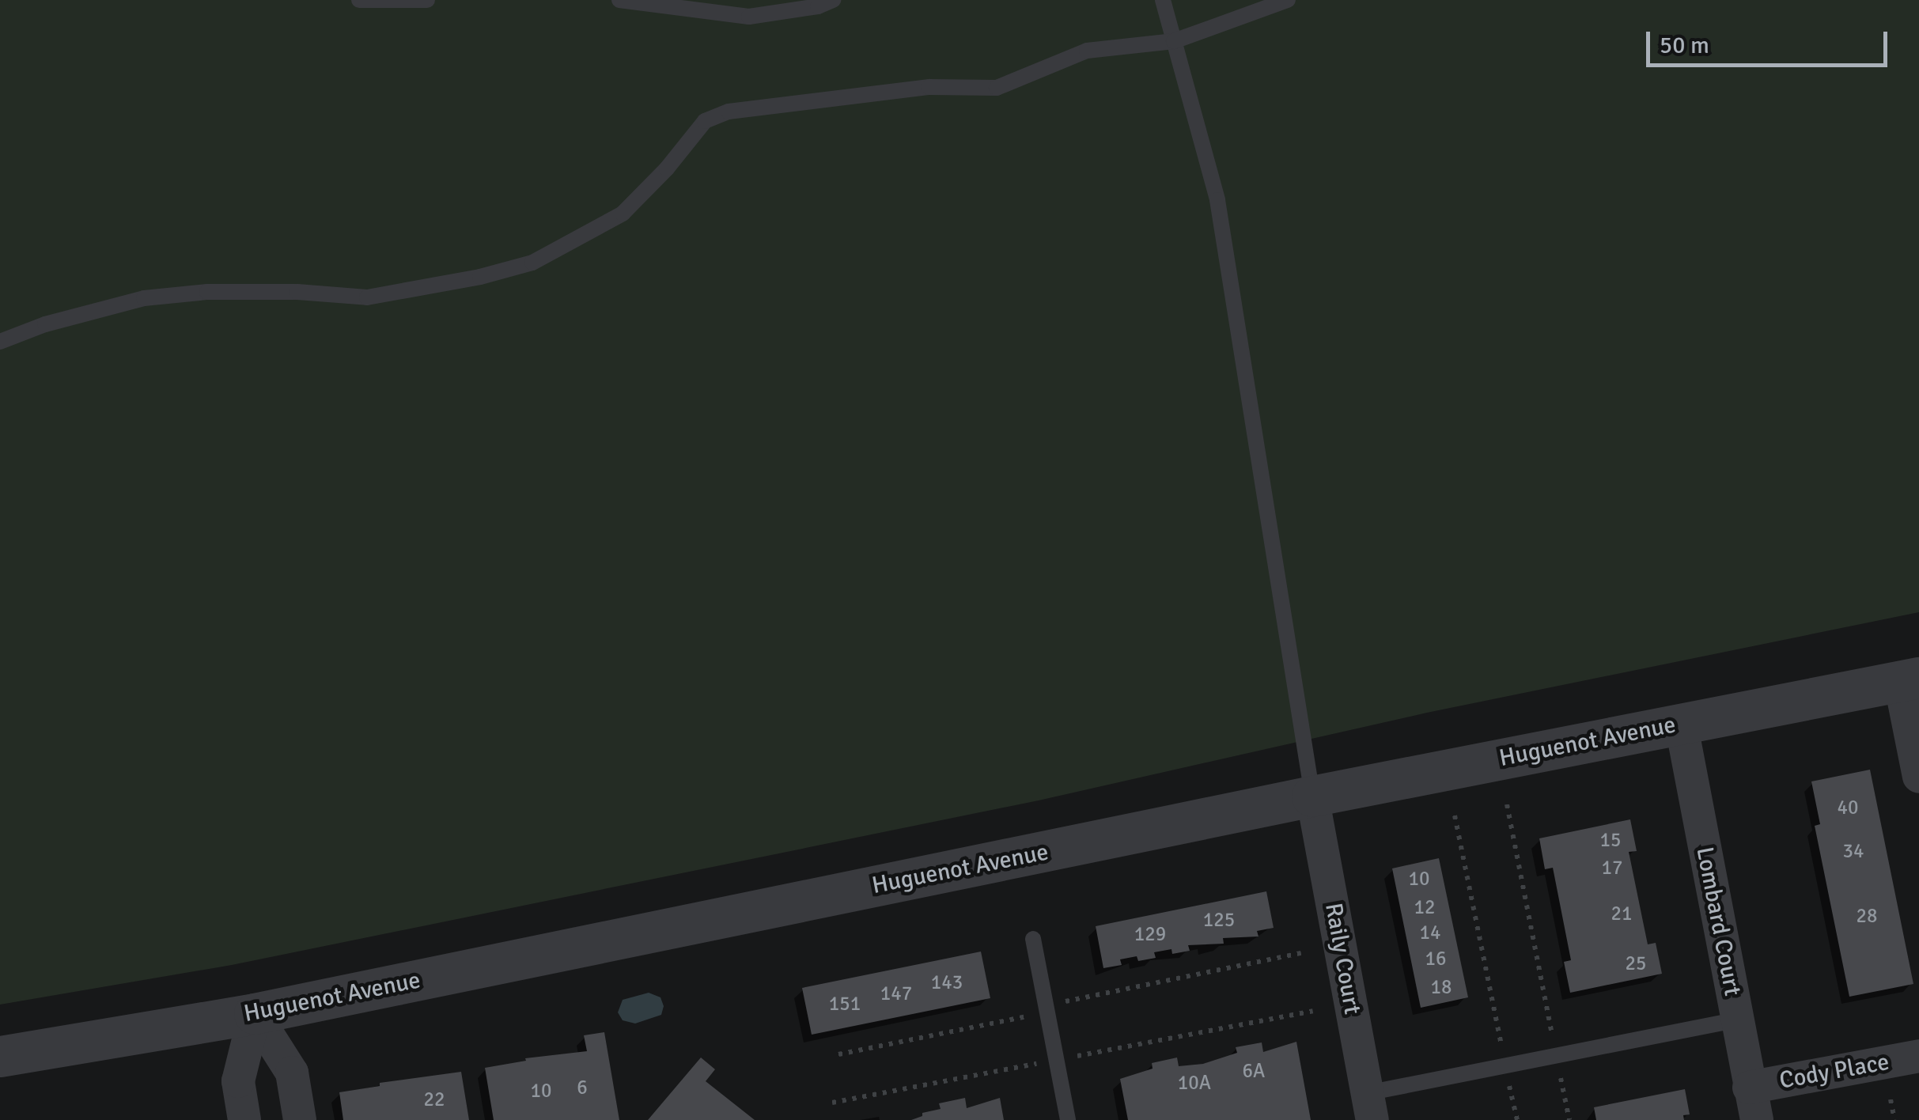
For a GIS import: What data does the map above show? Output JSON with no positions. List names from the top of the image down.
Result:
{
  "streets": {
    "street": [
      "Huguenot Avenue",
      "Lombard Court",
      "Raily Court",
      "Cody Place"
    ]
  },
  "crossings": [
    ["Huguenot Avenue", "Lombard Court"],
    ["Huguenot Avenue", "Raily Court"],
    ["Lombard Court", "Cody Place"]
  ],
  "house_numbers": [
    "40",
    "15",
    "34",
    "17",
    "10",
    "12",
    "21",
    "28",
    "125",
    "14",
    "129",
    "16",
    "25",
    "143",
    "18",
    "147",
    "151",
    "6A",
    "10A",
    "6",
    "10",
    "22"
  ],
  "scale_bar": "50 m"
}
